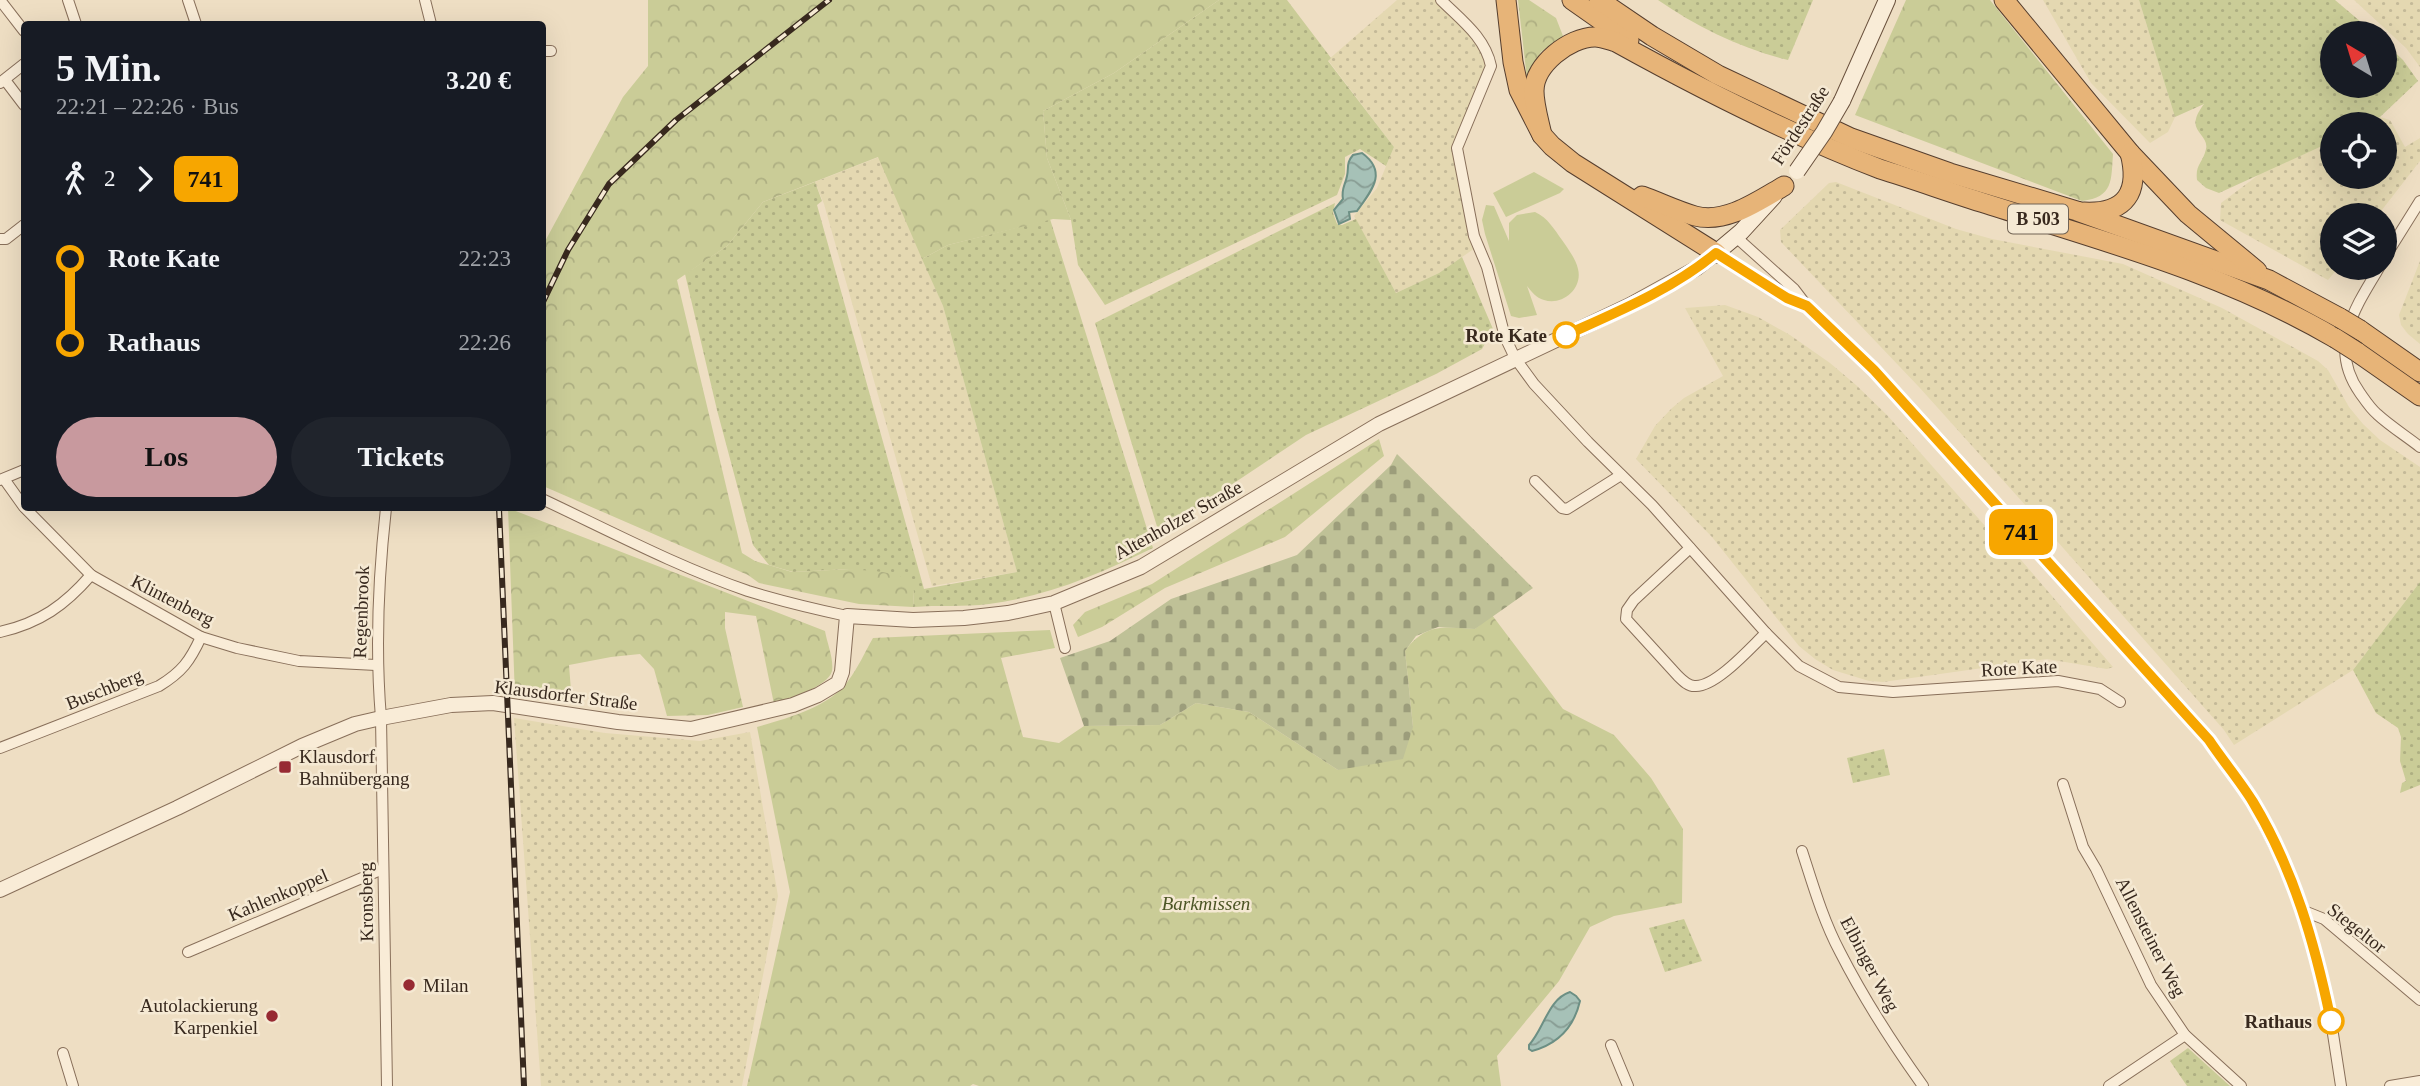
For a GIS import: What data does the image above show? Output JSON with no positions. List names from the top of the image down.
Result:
{
  "streets": {
    "highway": ["B 503"],
    "main road": ["Fördestraße"],
    "street": [
      "Altenholzer Straße",
      "Klintenberg",
      "Regenbrook",
      "Rote Kate",
      "Buschberg",
      "Klausdorfer Straße",
      "Kahlenkoppel",
      "Kronsberg",
      "Stegeltor",
      "Allensteiner Weg",
      "Elbinger Weg"
    ]
  },
  "crossings": [
    ["Fördestraße", "Altenholzer Straße"],
    ["Altenholzer Straße", "Rote Kate"],
    ["Altenholzer Straße", "Klausdorfer Straße"],
    ["Klintenberg", "Regenbrook"],
    ["Klintenberg", "Buschberg"],
    ["Regenbrook", "Klausdorfer Straße"],
    ["Regenbrook", "Kronsberg"],
    ["Klausdorfer Straße", "Kronsberg"],
    ["Kahlenkoppel", "Kronsberg"]
  ],
  "parks": ["Barkmissen"],
  "places": {
    "other": [
      "Rote Kate",
      "Milan",
      "Autolackierung Karpenkiel",
      "Rathaus"
    ],
    "transit": ["Klausdorf Bahnübergang"]
  },
  "lines": ["bus line 741"],
  "north": "top left",
  "page": {
    "on_map": "741",
    "heading": ["5 Min.", "22:21 – 22:26 · Bus", "3.20 €"],
    "legs": ["2", "741"],
    "list": [
      {
        "name": "Rote Kate",
        "value": "22:23"
      },
      {
        "name": "Rathaus",
        "value": "22:26"
      }
    ],
    "buttons": ["Los", "Tickets"]
  }
}
